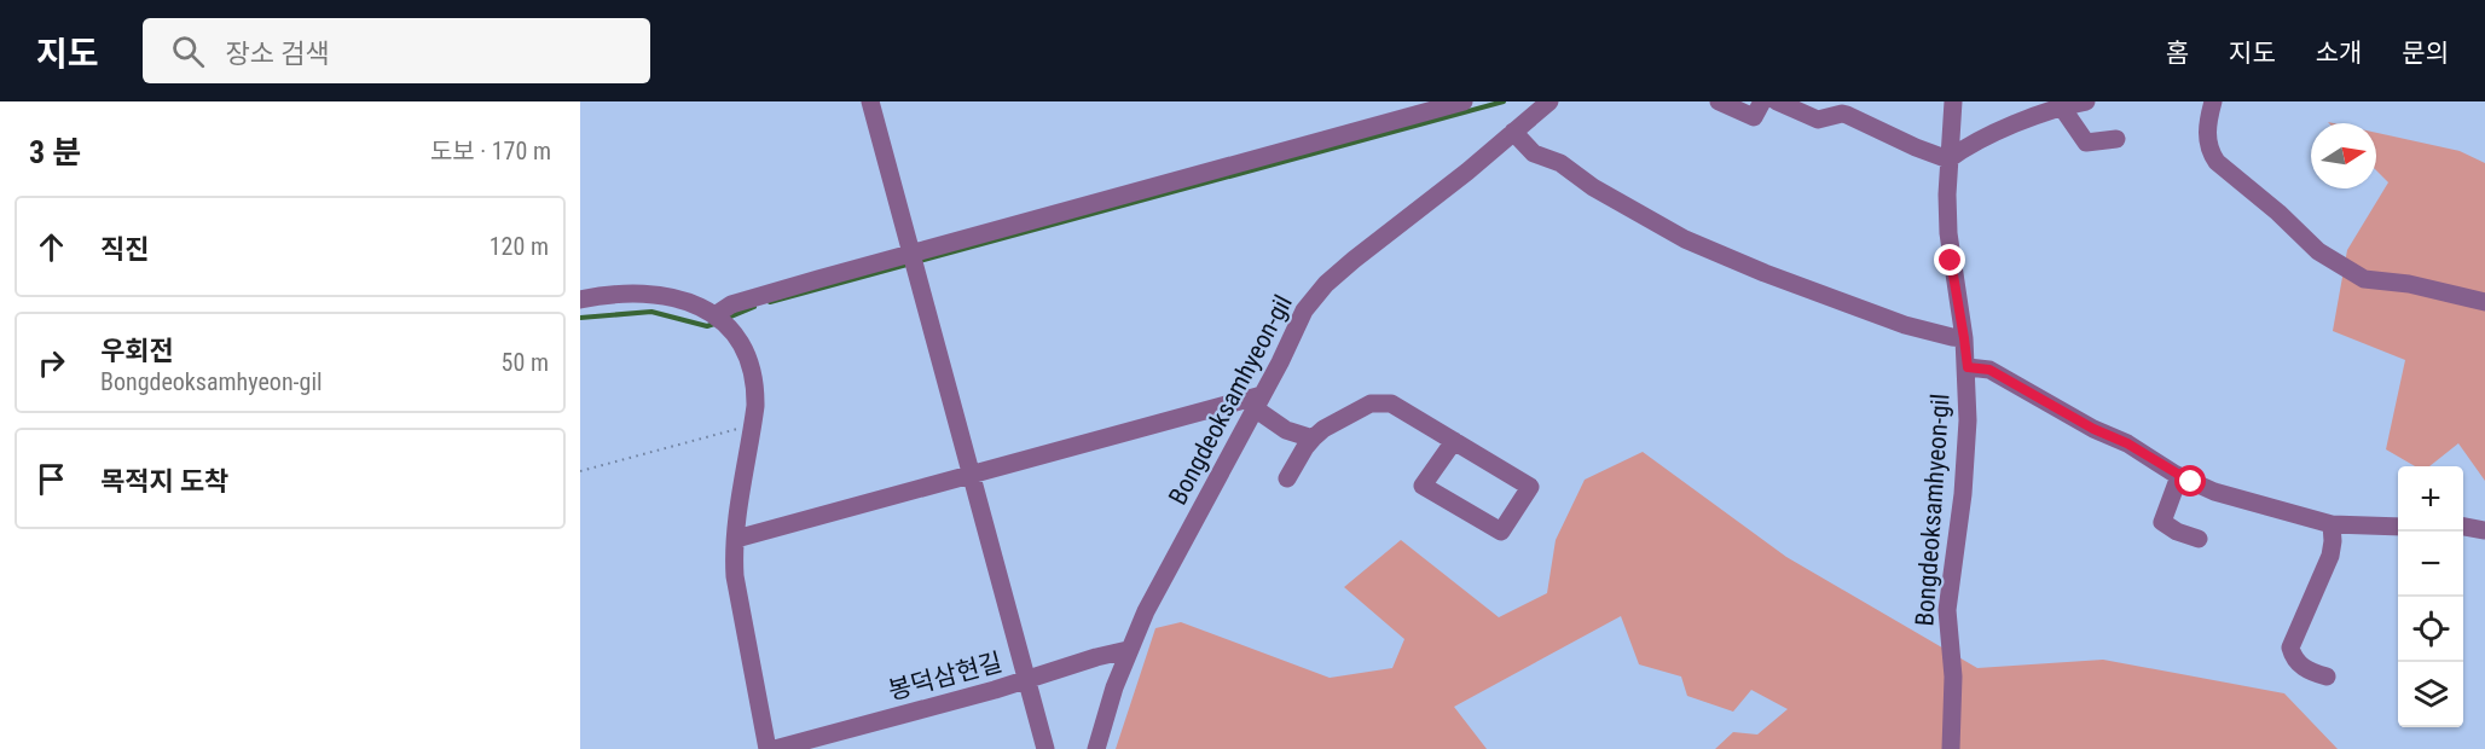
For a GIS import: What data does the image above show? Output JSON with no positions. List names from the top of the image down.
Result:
{
  "streets": {
    "street": ["Bongdeoksamhyeon-gil", "봉덕삼현길"]
  },
  "crossings": [
    ["Bongdeoksamhyeon-gil", "봉덕삼현길"]
  ],
  "north": "right",
  "page": {
    "header": "지도",
    "search": "장소 검색",
    "nav": [
      "홈",
      "지도",
      "소개",
      "문의"
    ],
    "heading": ["3 분", "도보 · 170 m"],
    "list": [
      ["직진", "120 m"],
      ["우회전", "Bongdeoksamhyeon-gil", "50 m"],
      "목적지 도착"
    ],
    "map_buttons": ["+", "−"]
  }
}
